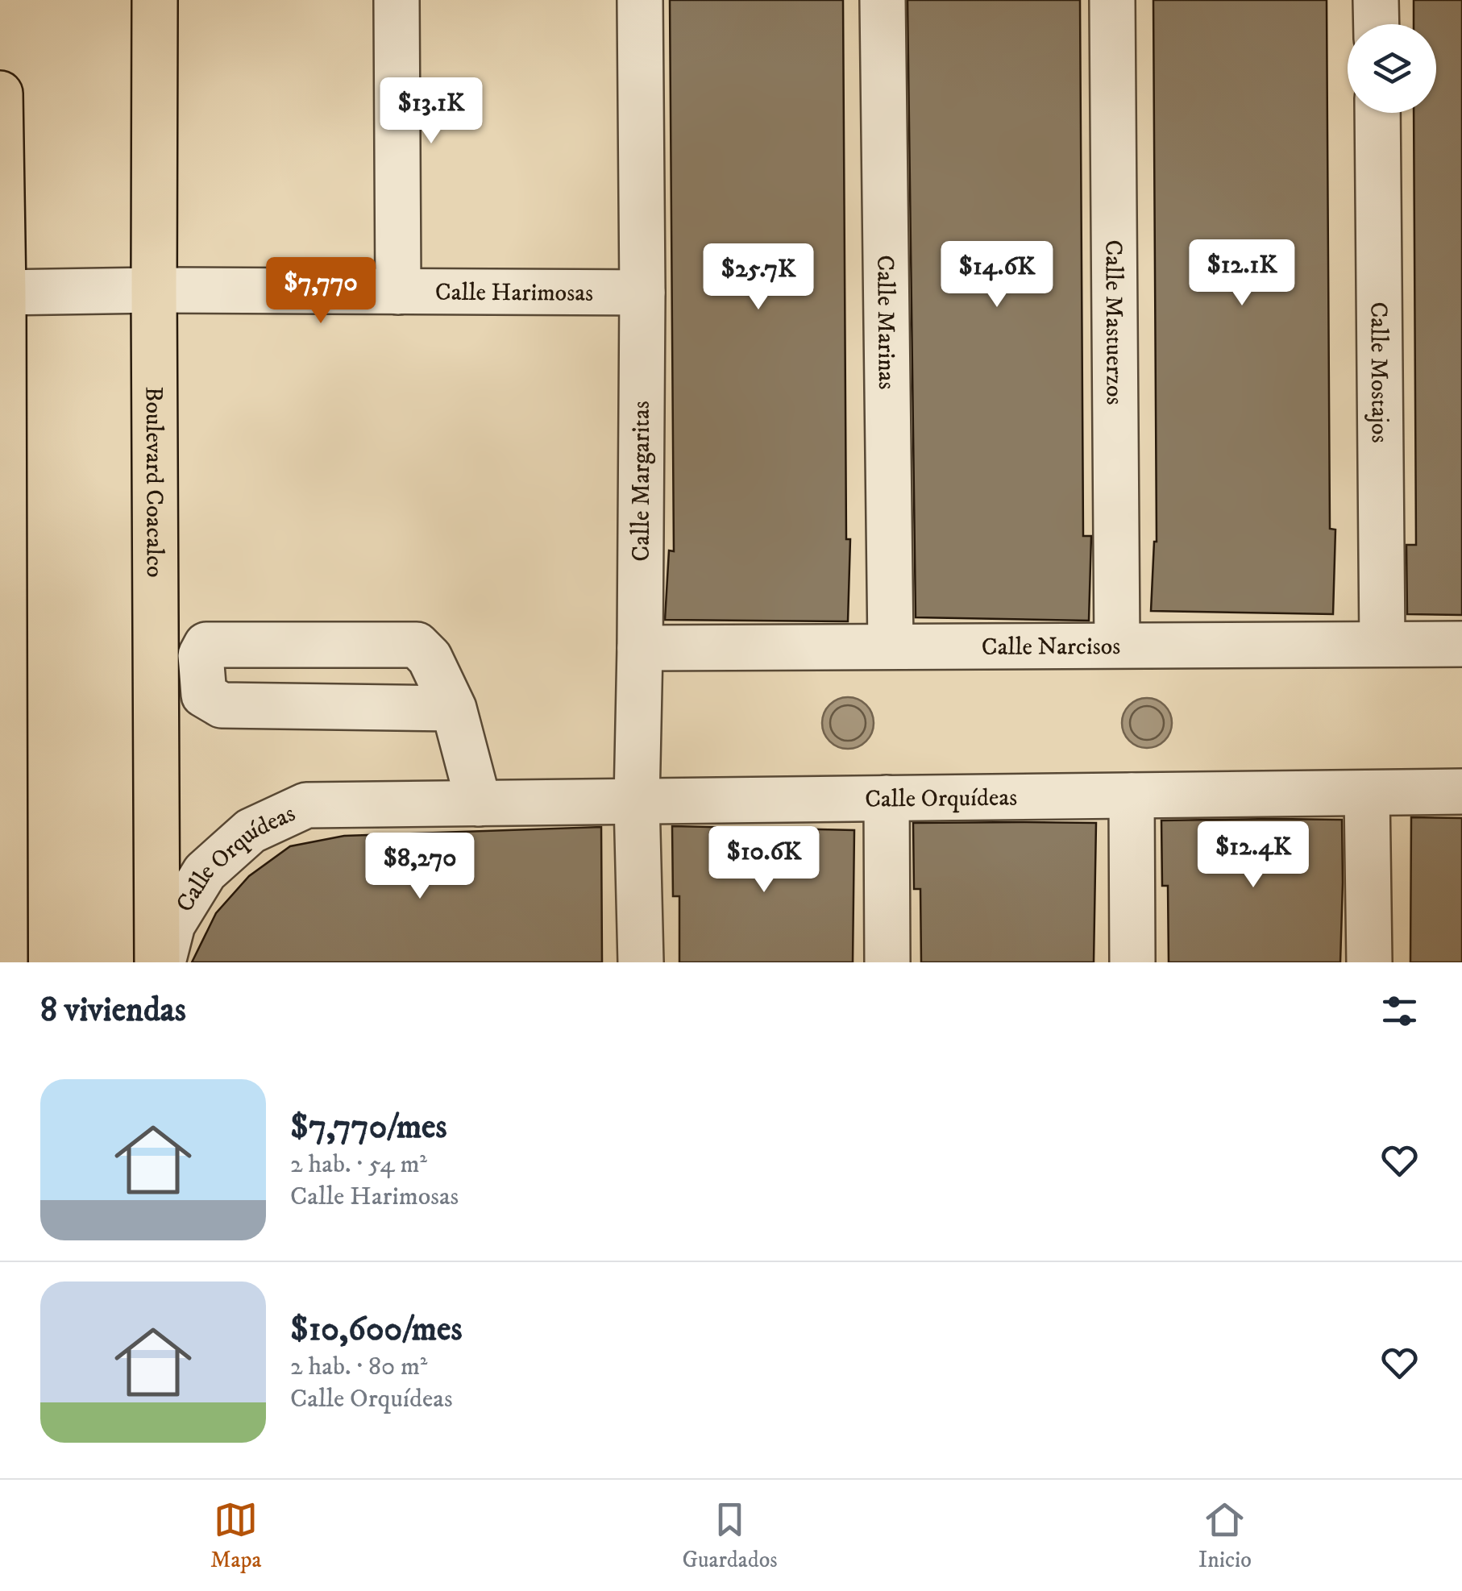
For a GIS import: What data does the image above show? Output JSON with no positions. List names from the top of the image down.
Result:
{
  "streets": {
    "main road": ["Boulevard Coacalco"],
    "street": [
      "Calle Harimosas",
      "Calle Mastuerzos",
      "Calle Marinas",
      "Calle Mostajos",
      "Calle Margaritas",
      "Calle Narcisos",
      "Calle Orquídeas"
    ]
  },
  "crossings": [
    ["Calle Harimosas", "Boulevard Coacalco"],
    ["Calle Harimosas", "Calle Margaritas"],
    ["Calle Mastuerzos", "Calle Narcisos"],
    ["Calle Marinas", "Calle Narcisos"],
    ["Calle Mostajos", "Calle Narcisos"],
    ["Boulevard Coacalco", "Calle Orquídeas"],
    ["Calle Margaritas", "Calle Narcisos"],
    ["Calle Margaritas", "Calle Orquídeas"]
  ],
  "page": {
    "price": [
      "$13.1K",
      "$12.1K",
      "$14.6K",
      "$25.7K",
      "$7,770",
      "$12.4K",
      "$10.6K",
      "$8,270"
    ],
    "heading": "8 viviendas",
    "list": [
      {
        "name": "$7,770/mes",
        "note": "2 hab. · 54 m² · Calle Harimosas"
      },
      {
        "name": "$10,600/mes",
        "note": "2 hab. · 80 m² · Calle Orquídeas"
      }
    ],
    "tabs": ["Mapa", "Guardados", "Inicio"]
  }
}
